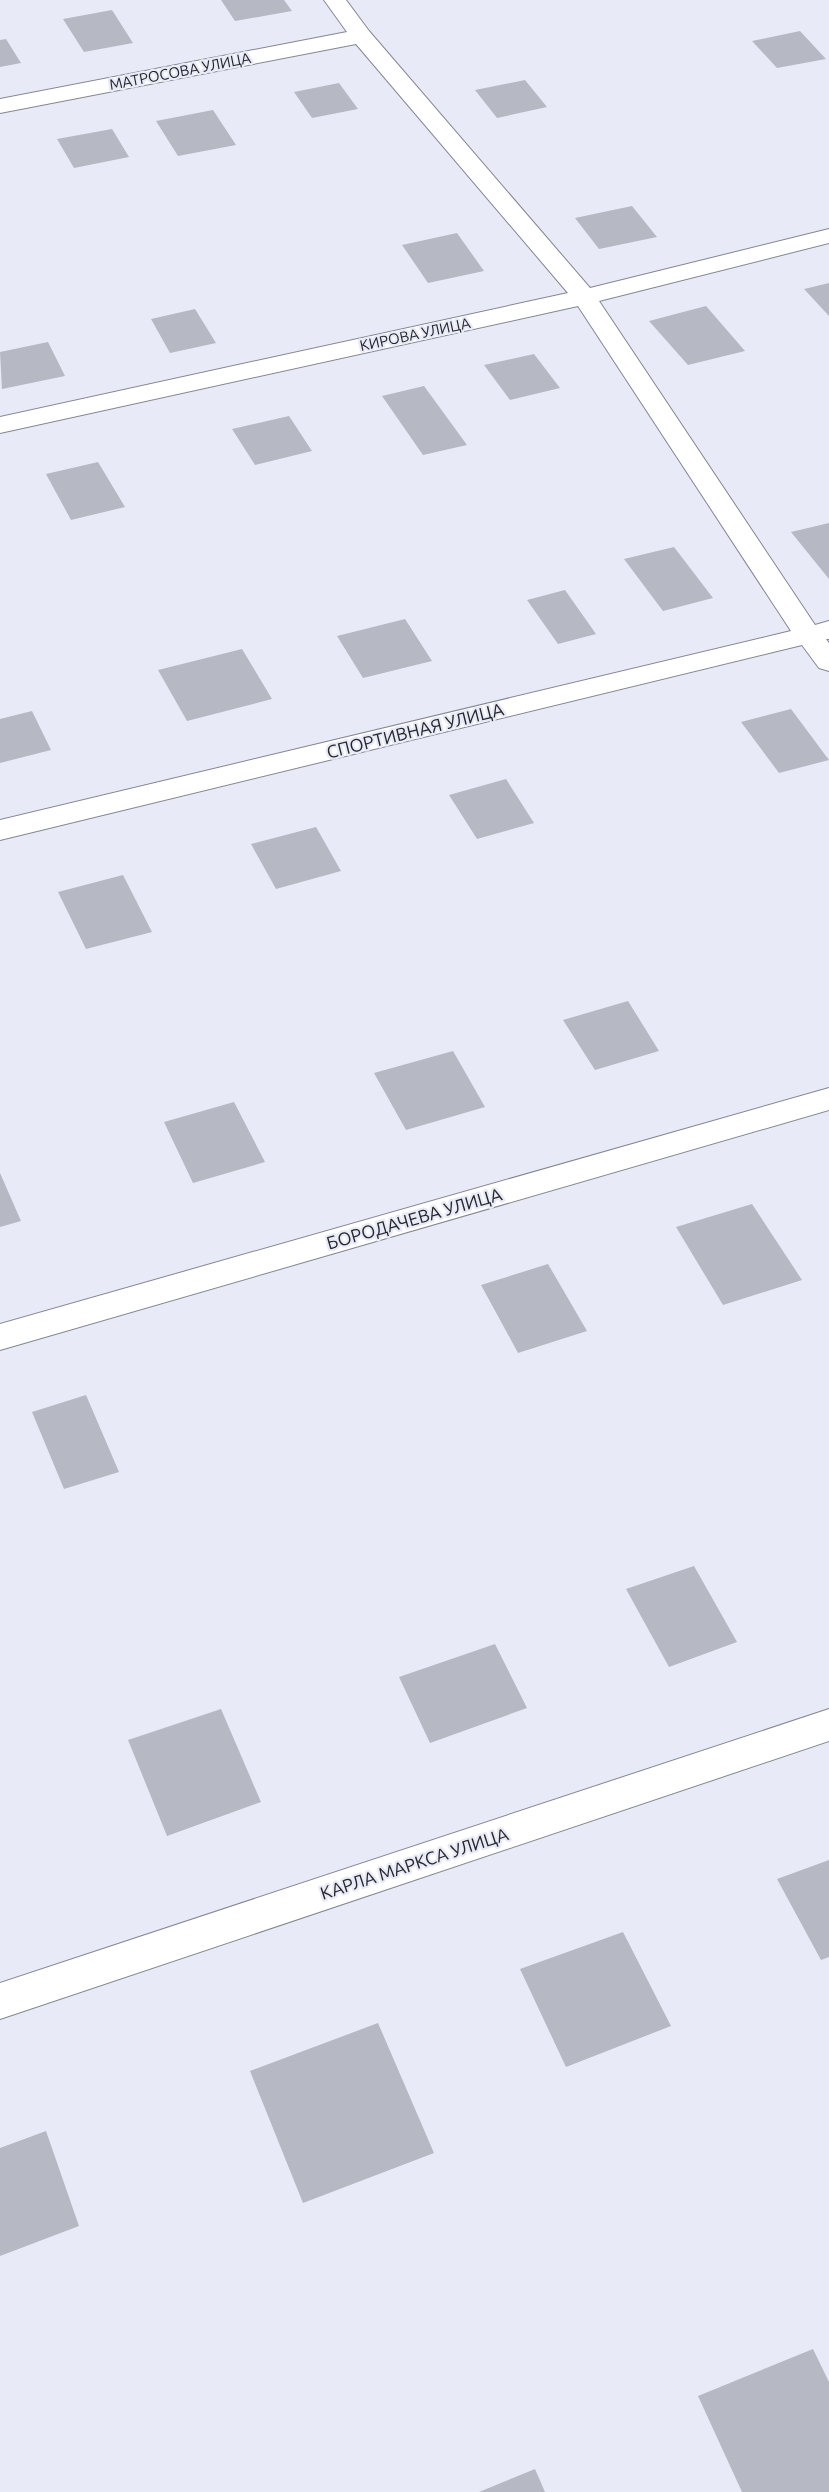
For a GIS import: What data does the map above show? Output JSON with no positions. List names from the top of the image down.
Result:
{
  "streets": {
    "street": [
      "МАТРОСОВА УЛИЦА",
      "КИРОВА УЛИЦА",
      "СПОРТИВНАЯ УЛИЦА",
      "БОРОДАЧЕВА УЛИЦА",
      "КАРЛА МАРКСА УЛИЦА"
    ]
  }
}
